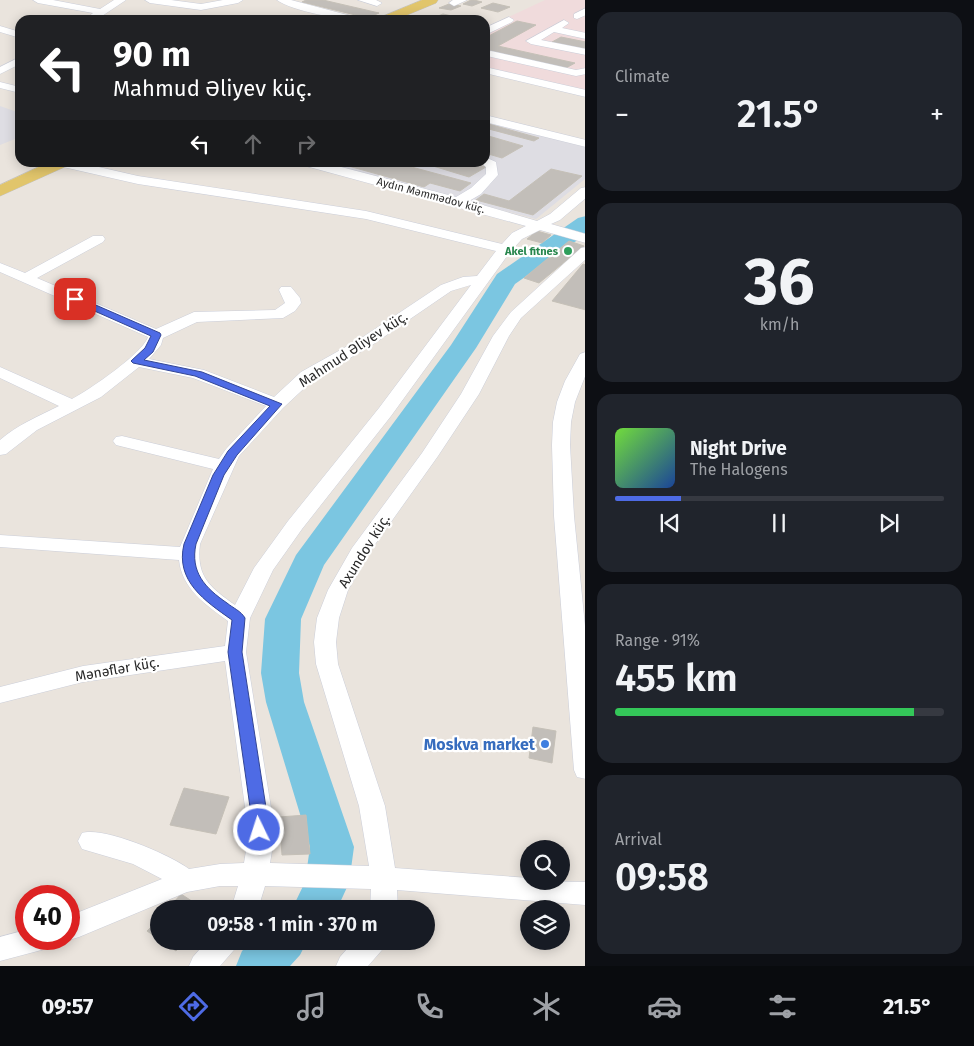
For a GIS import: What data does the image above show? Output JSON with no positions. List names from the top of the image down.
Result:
{
  "streets": {
    "street": [
      "Aydın Məmmədov küç.",
      "Mahmud Əliyev küç.",
      "Axundov küç.",
      "Mənəflər küç."
    ]
  },
  "places": ["Akel fitnes", "Moskva market"],
  "page": {
    "tile": [
      "Climate",
      ["36", "km/h"],
      ["Range · 91%", "455 km"],
      ["Arrival", "09:58"]
    ],
    "turn": ["90 m", "Mahmud Əliyev küç."],
    "heat": ["−", "21.5°", "+"],
    "song": ["Night Drive", "The Halogens"],
    "limit": "40",
    "trip": "09:58 · 1 min · 370 m",
    "tabs": ["09:57", "21.5°"]
  }
}
